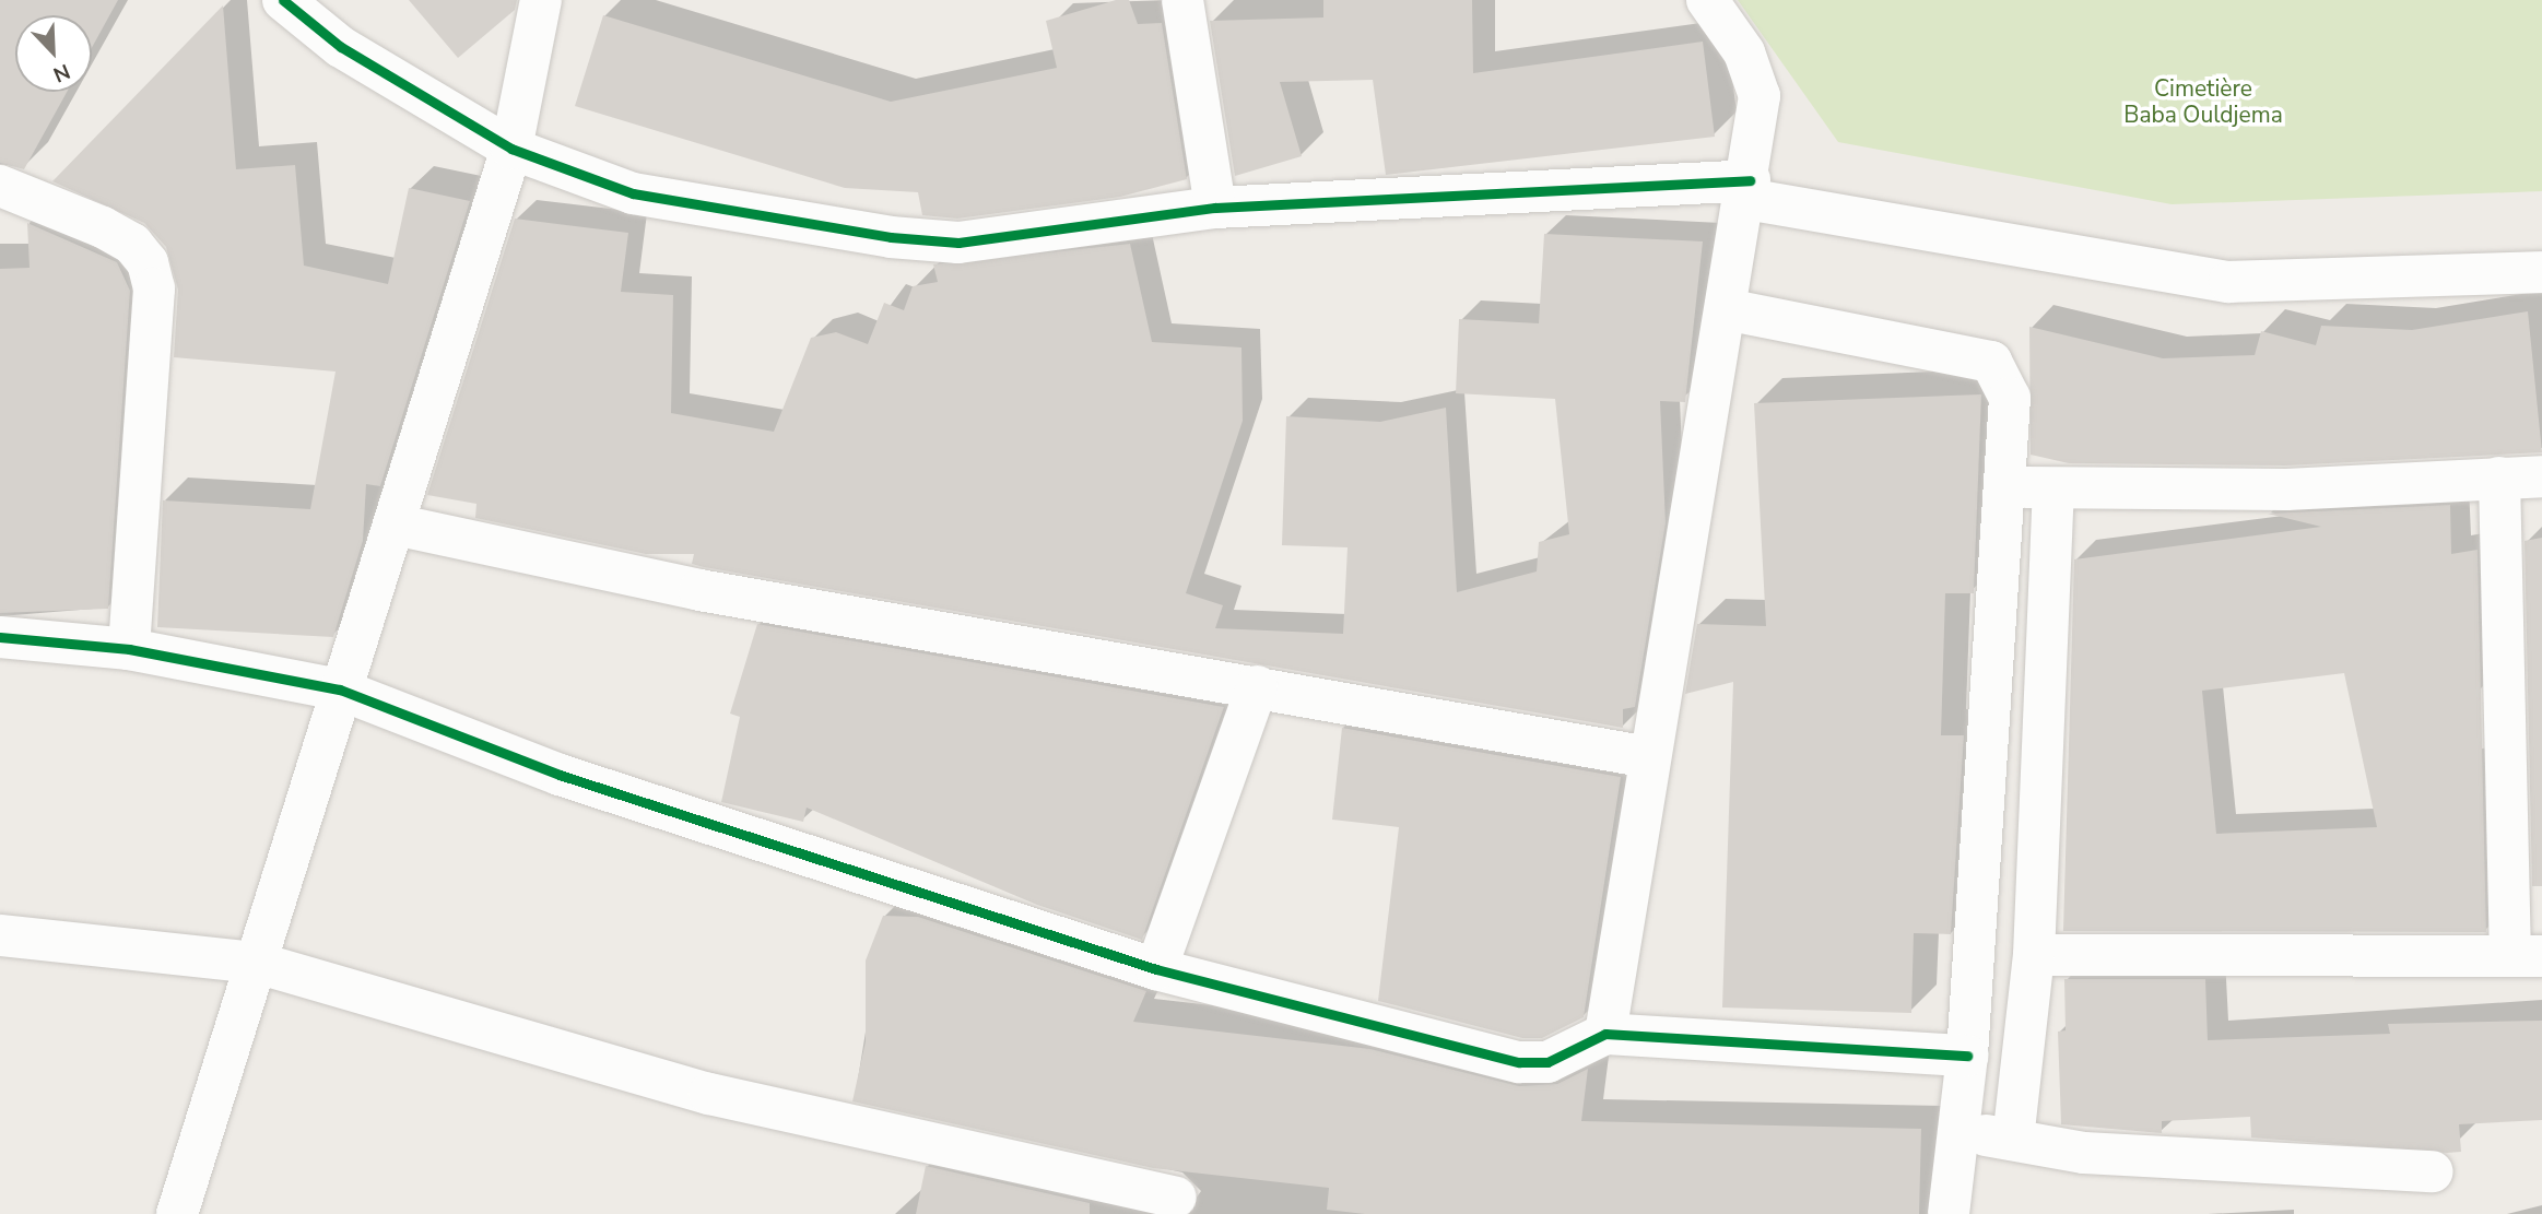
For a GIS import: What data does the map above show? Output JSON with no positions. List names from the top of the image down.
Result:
{
  "parks": ["Cimetière Baba Ouldjema"],
  "north": "bottom right"
}
